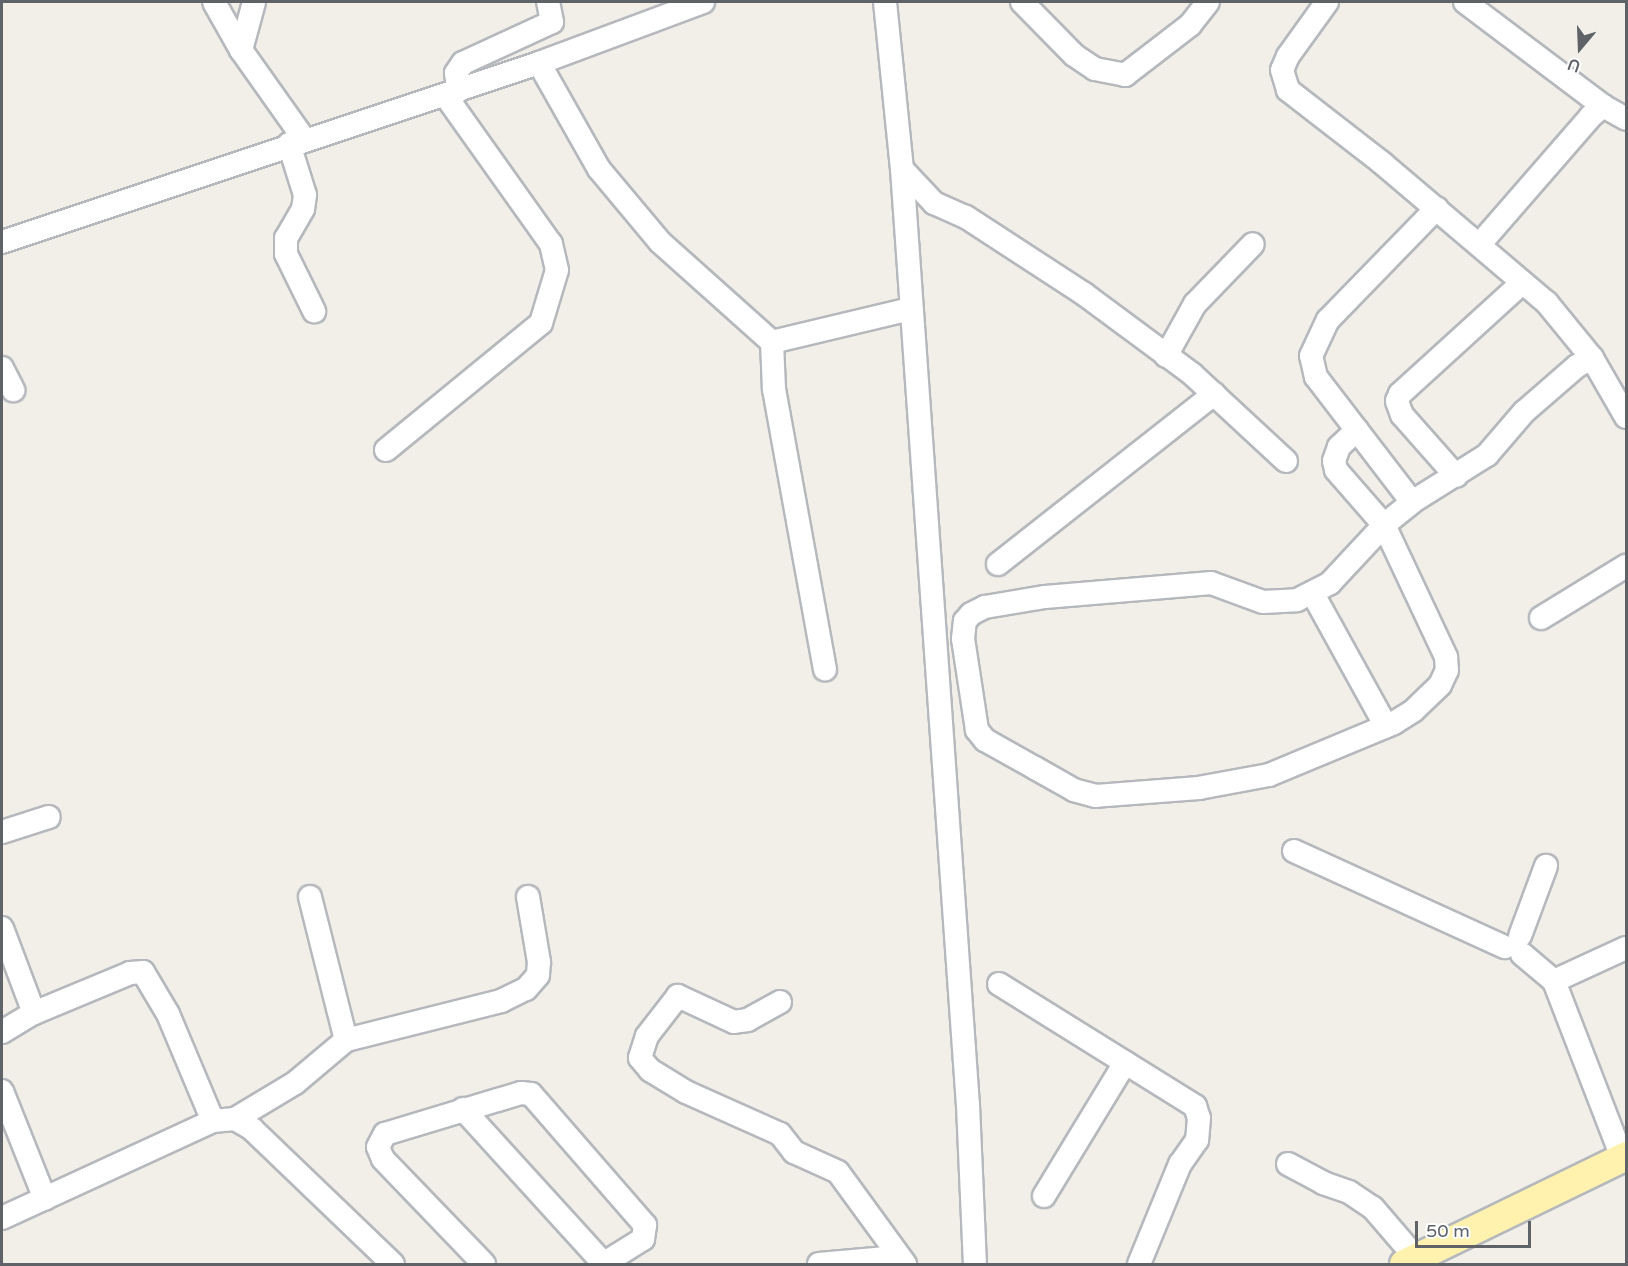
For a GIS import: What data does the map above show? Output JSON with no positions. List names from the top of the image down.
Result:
{
  "scale_bar": "50 m",
  "north": "bottom"
}
